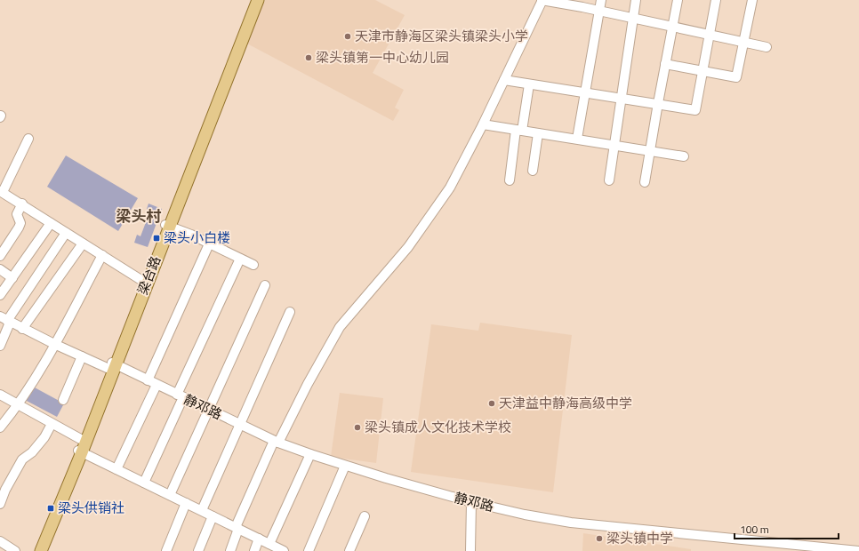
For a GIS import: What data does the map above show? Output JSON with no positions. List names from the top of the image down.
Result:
{
  "streets": {
    "main road": ["梁台路"],
    "street": ["静邓路"]
  },
  "crossings": [
    ["梁台路", "静邓路"]
  ],
  "districts": ["梁头村"],
  "places": {
    "other": [
      "天津市静海区梁头镇梁头小学",
      "梁头镇第一中心幼儿园",
      "天津益中静海高级中学",
      "梁头镇成人文化技术学校",
      "梁头镇中学"
    ],
    "transit": ["梁头小白楼", "梁头供销社"]
  },
  "scale_bar": "100 m"
}
